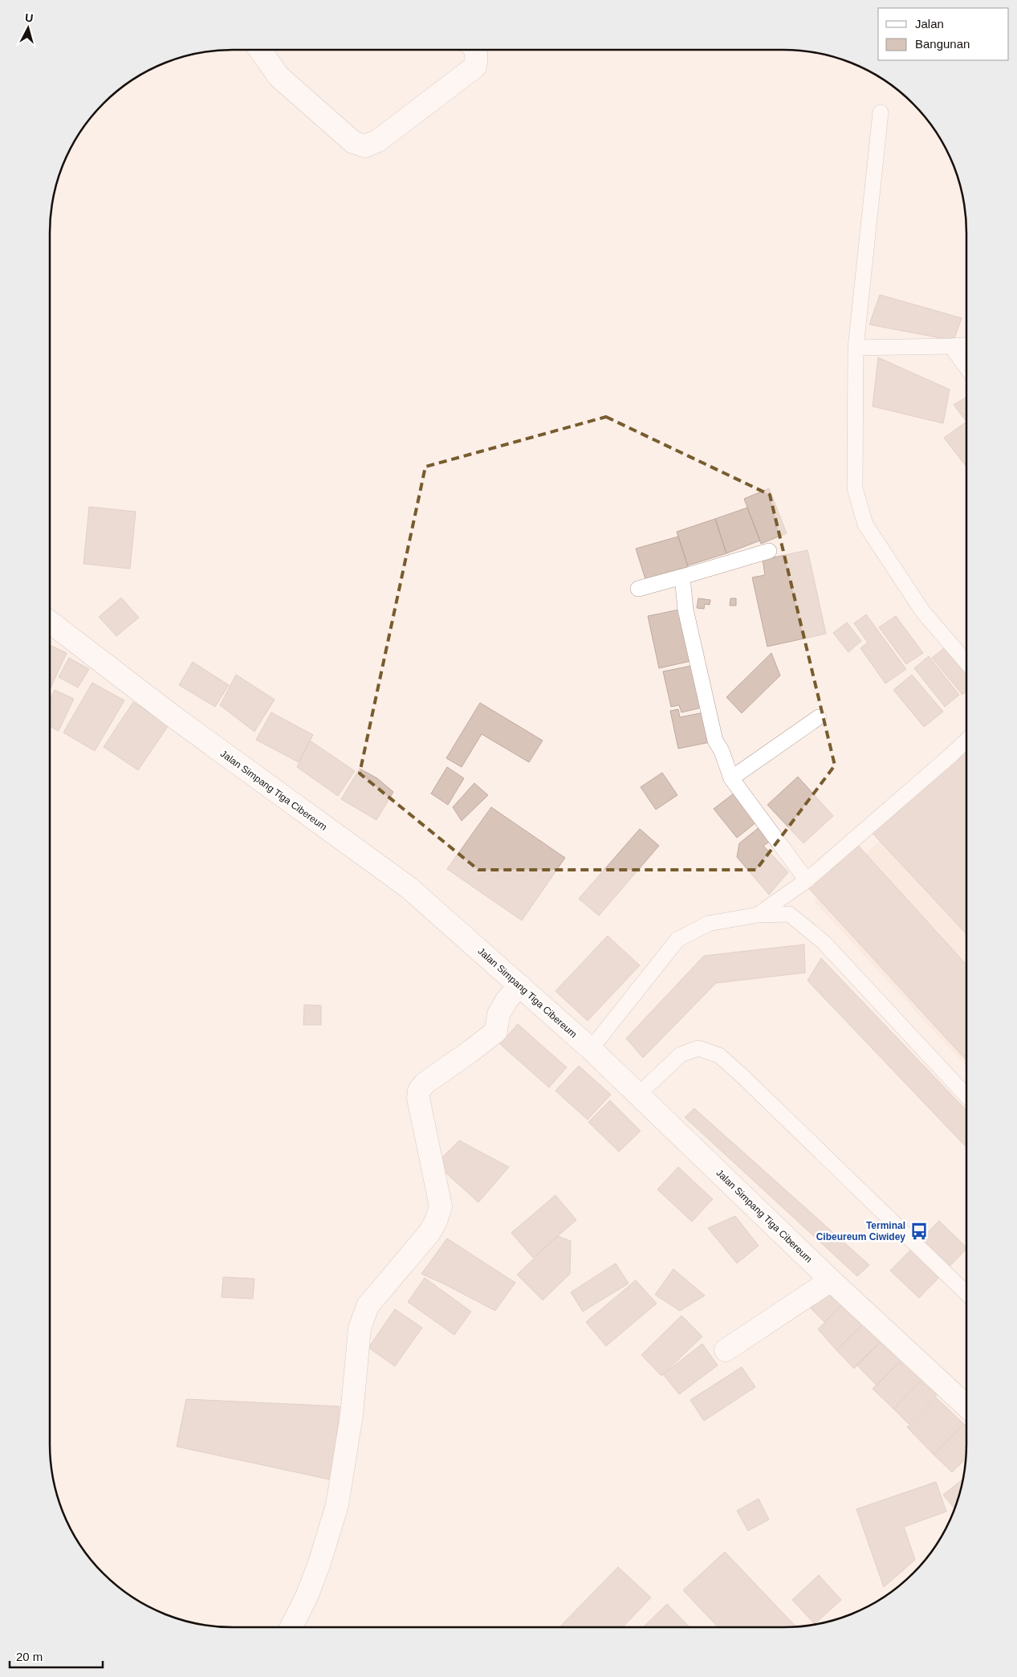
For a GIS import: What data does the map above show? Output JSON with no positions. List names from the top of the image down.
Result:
{
  "streets": {
    "street": ["Jalan Simpang Tiga Cibereum"]
  },
  "places": {
    "bus stop": ["Terminal Cibeureum Ciwidey"]
  },
  "legend": ["Jalan", "Bangunan"],
  "scale_bar": "20 m",
  "north": "top"
}
